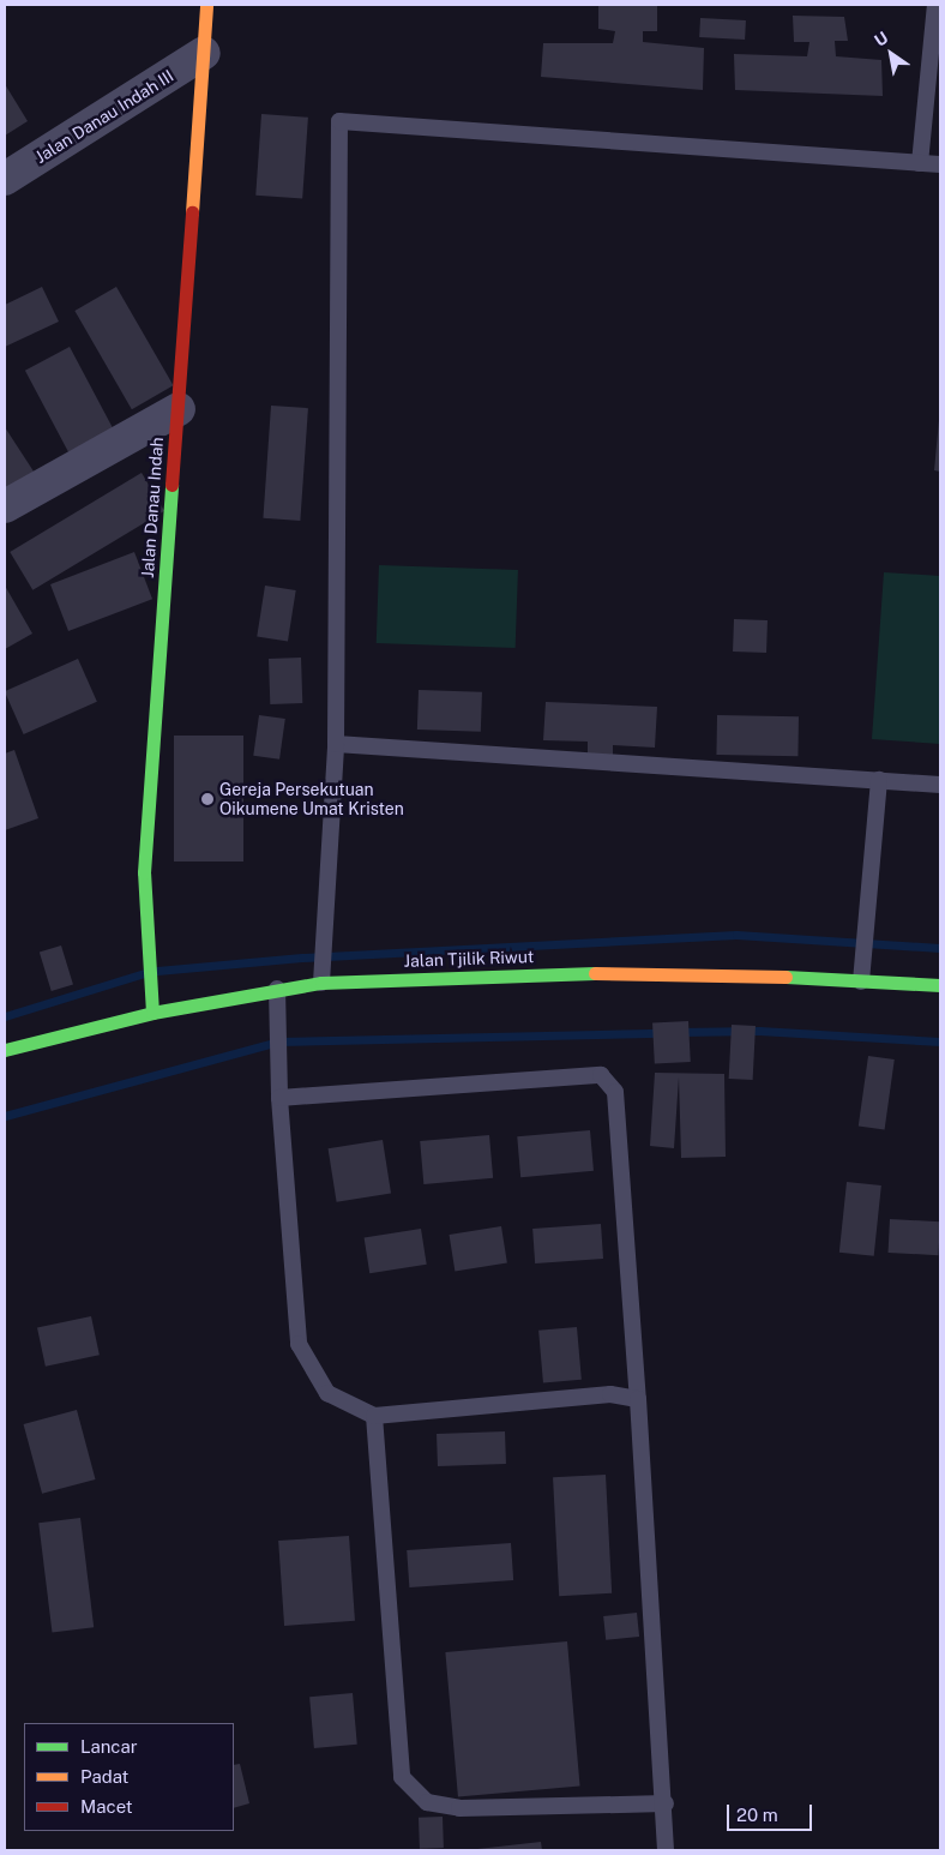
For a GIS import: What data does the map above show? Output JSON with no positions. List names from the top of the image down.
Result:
{
  "streets": {
    "main road": ["Jalan Danau Indah", "Jalan Tjilik Riwut"],
    "street": ["Jalan Danau Indah III"]
  },
  "crossings": [
    ["Jalan Danau Indah III", "Jalan Danau Indah"],
    ["Jalan Danau Indah", "Jalan Tjilik Riwut"]
  ],
  "places": ["Gereja Persekutuan Oikumene Umat Kristen"],
  "legend": ["Lancar", "Padat", "Macet"],
  "scale_bar": "20 m",
  "north": "top left"
}
